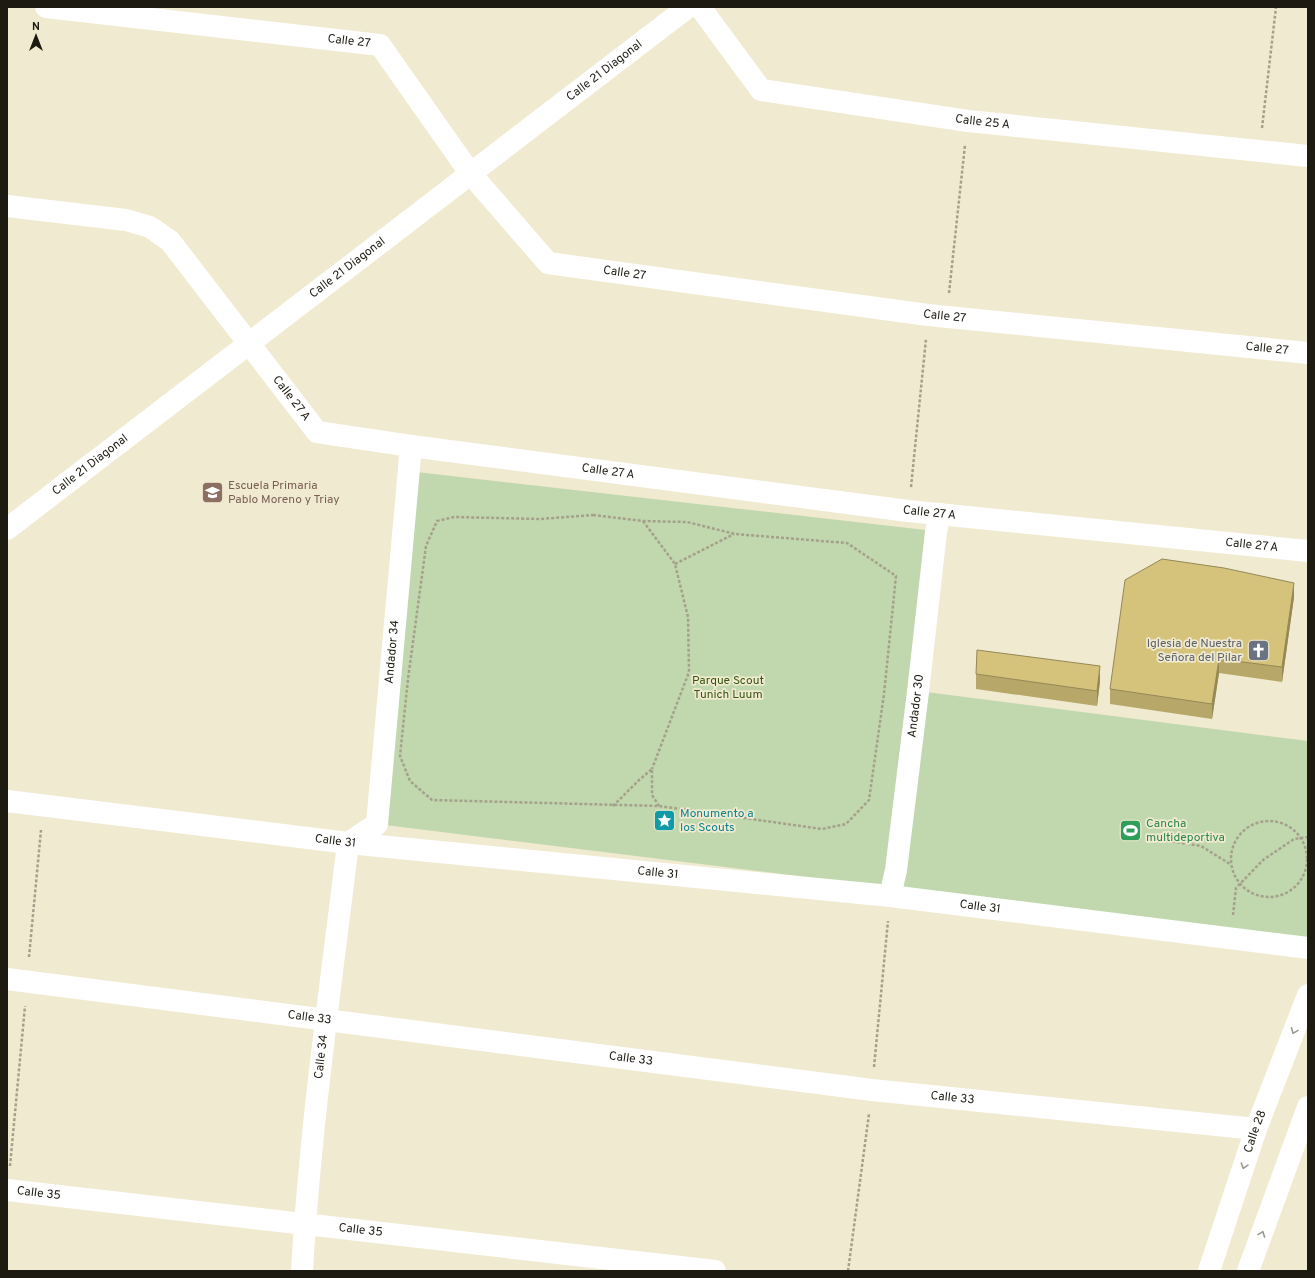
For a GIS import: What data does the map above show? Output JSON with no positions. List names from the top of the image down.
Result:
{
  "streets": {
    "street": [
      "Calle 27",
      "Calle 21 Diagonal",
      "Calle 25 A",
      "Calle 27 A",
      "Andador 34",
      "Andador 30",
      "Calle 31",
      "Calle 33",
      "Calle 34",
      "Calle 28",
      "Calle 35"
    ]
  },
  "crossings": [
    ["Calle 27", "Calle 21 Diagonal"],
    ["Calle 21 Diagonal", "Calle 27 A"],
    ["Calle 27 A", "Andador 34"],
    ["Calle 27 A", "Andador 30"],
    ["Andador 34", "Calle 31"],
    ["Andador 34", "Calle 34"],
    ["Andador 30", "Calle 31"],
    ["Calle 31", "Calle 34"],
    ["Calle 33", "Calle 34"],
    ["Calle 33", "Calle 28"],
    ["Calle 34", "Calle 35"]
  ],
  "parks": ["Parque Scout Tunich Luum"],
  "places": {
    "school or university": ["Escuela Primaria Pablo Moreno y Triay"],
    "church": ["Iglesia de Nuestra Señora del Pilar"],
    "place": ["Monumento a los Scouts"],
    "sports": ["Cancha multideportiva"]
  },
  "north": "top"
}
